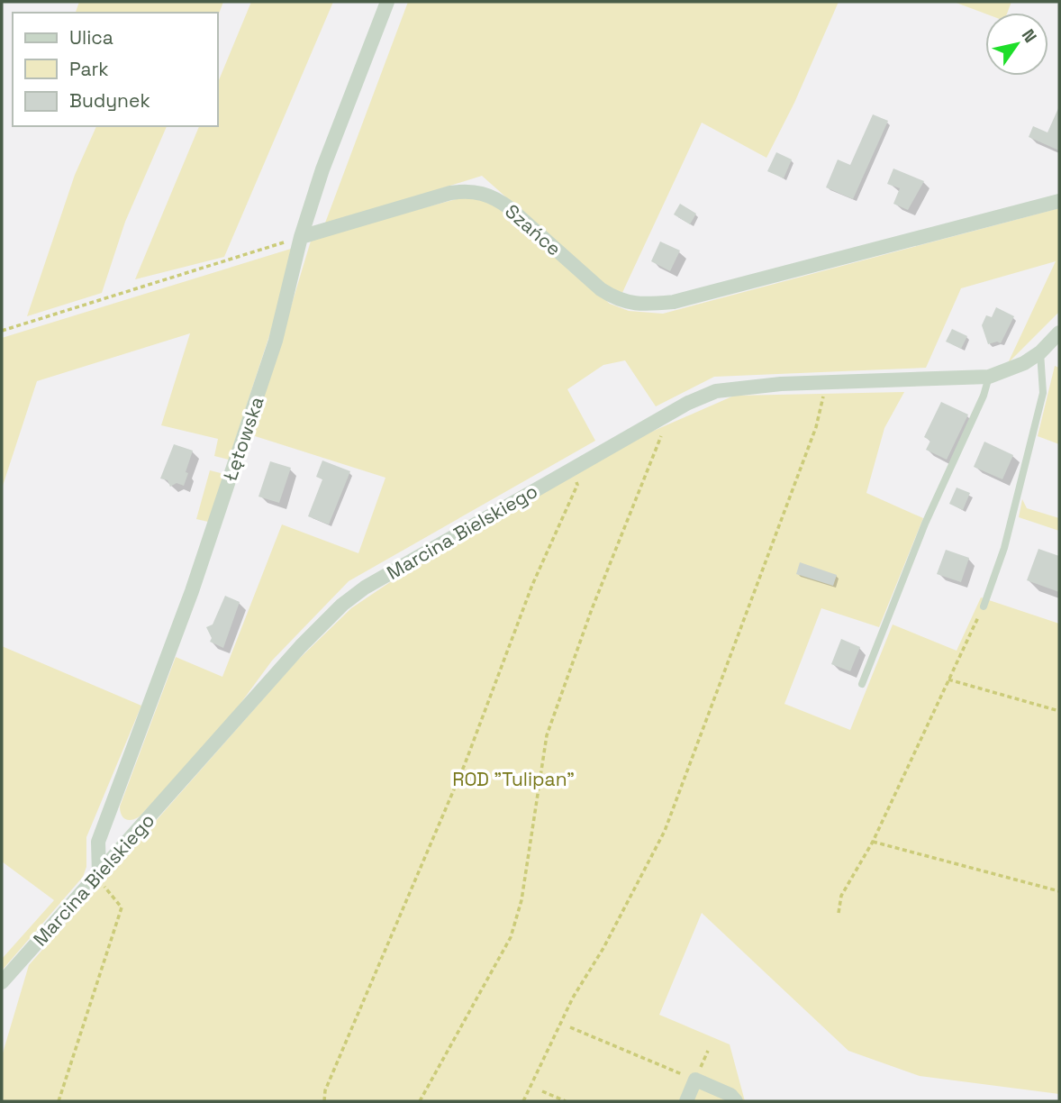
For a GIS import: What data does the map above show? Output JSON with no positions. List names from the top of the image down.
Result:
{
  "streets": {
    "street": ["Szańce", "Łętowska", "Marcina Bielskiego"]
  },
  "crossings": [
    ["Szańce", "Łętowska"],
    ["Łętowska", "Marcina Bielskiego"]
  ],
  "parks": ["ROD \"Tulipan\""],
  "legend": ["Ulica", "Park", "Budynek"],
  "north": "top right"
}
